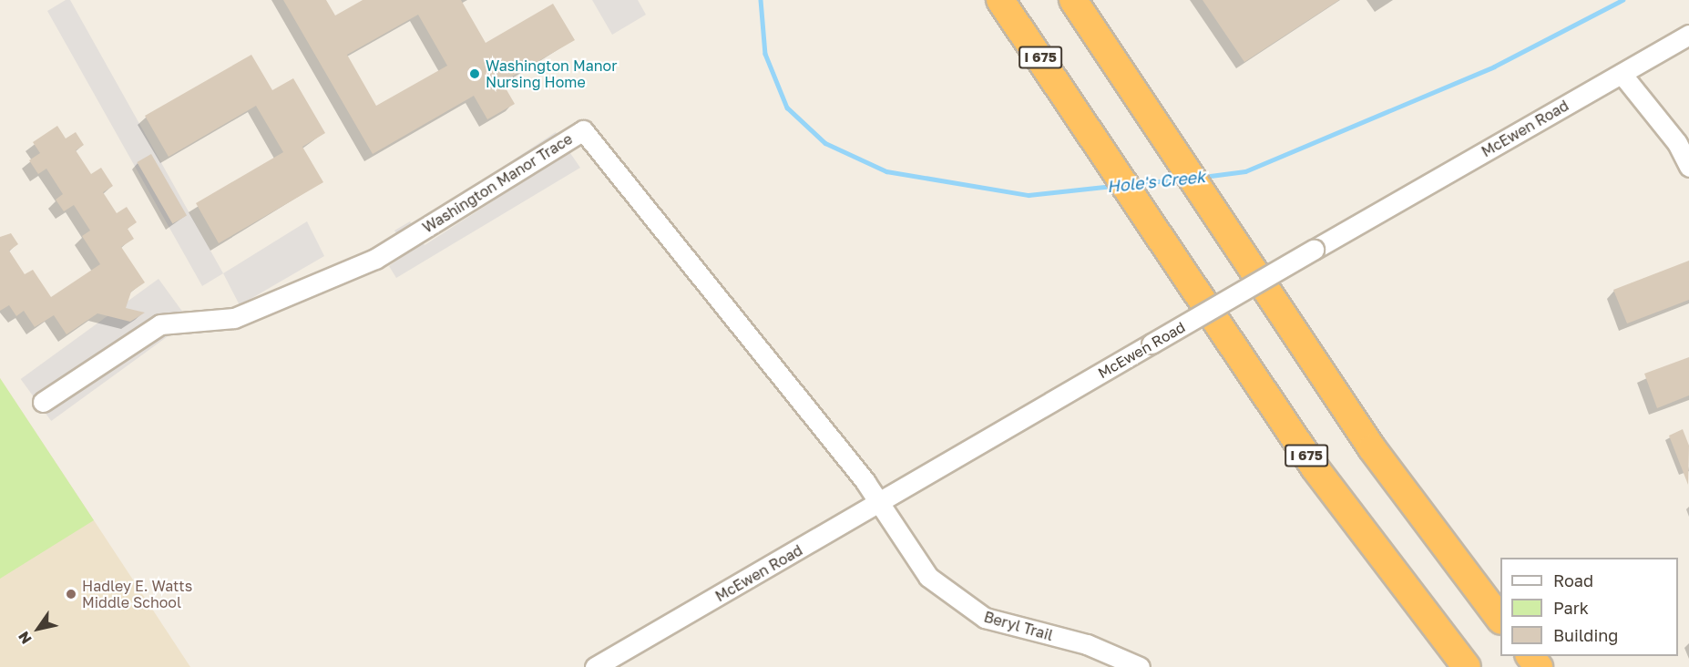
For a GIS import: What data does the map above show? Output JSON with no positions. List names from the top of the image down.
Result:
{
  "streets": {
    "highway": ["I 675"],
    "street": ["McEwen Road", "Washington Manor Trace", "Beryl Trail"]
  },
  "crossings": [
    ["McEwen Road", "Washington Manor Trace"],
    ["McEwen Road", "Beryl Trail"],
    ["Washington Manor Trace", "Beryl Trail"]
  ],
  "water": ["Hole's Creek"],
  "places": ["Washington Manor Nursing Home", "Hadley E. Watts Middle School"],
  "legend": ["Road", "Park", "Building"],
  "north": "bottom left"
}
